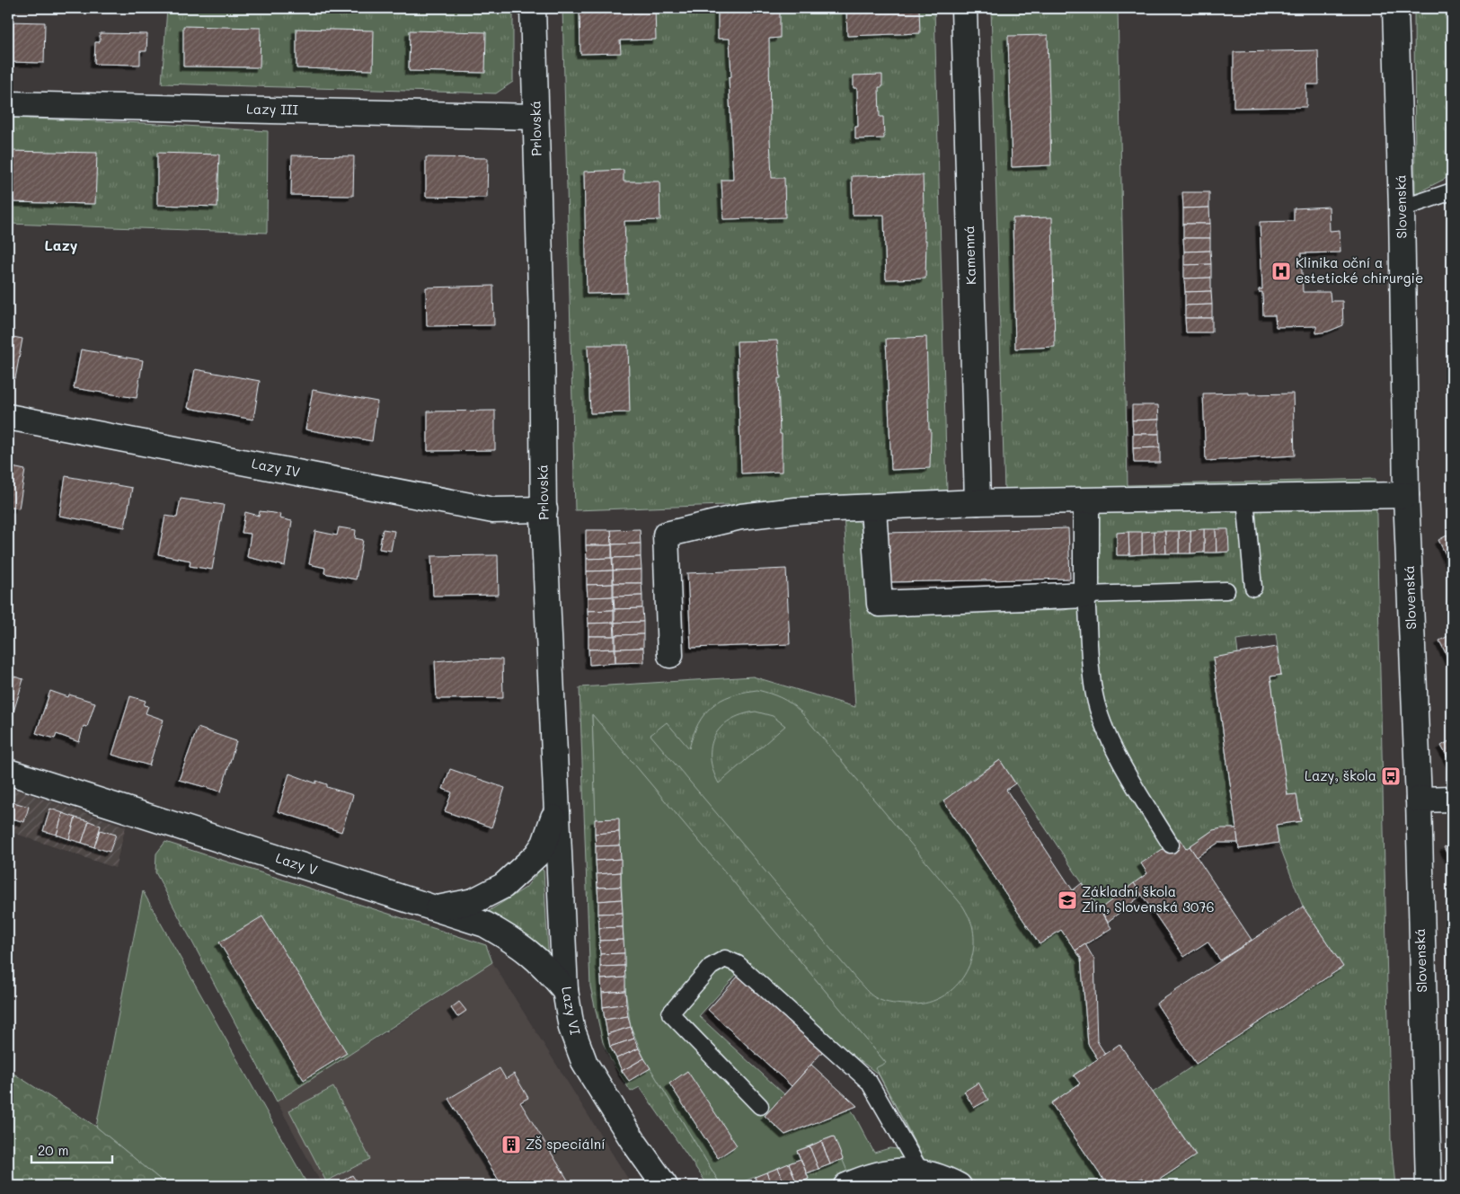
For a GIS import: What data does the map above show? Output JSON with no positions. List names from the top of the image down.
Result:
{
  "streets": {
    "street": [
      "Lazy III",
      "Prlovská",
      "Slovenská",
      "Kamenná",
      "Lazy IV",
      "Lazy V",
      "Lazy VI"
    ]
  },
  "crossings": [
    ["Lazy III", "Prlovská"],
    ["Prlovská", "Lazy IV"],
    ["Prlovská", "Lazy V"],
    ["Prlovská", "Lazy VI"],
    ["Lazy V", "Lazy VI"]
  ],
  "districts": ["Lazy"],
  "places": {
    "hospital": ["Klinika oční a estetické chirurgie"],
    "bus stop": ["Lazy, škola"],
    "school or university": ["Základní škola Zlín, Slovenská 3076"],
    "building": ["ZŠ speciální"]
  },
  "scale_bar": "20 m"
}
